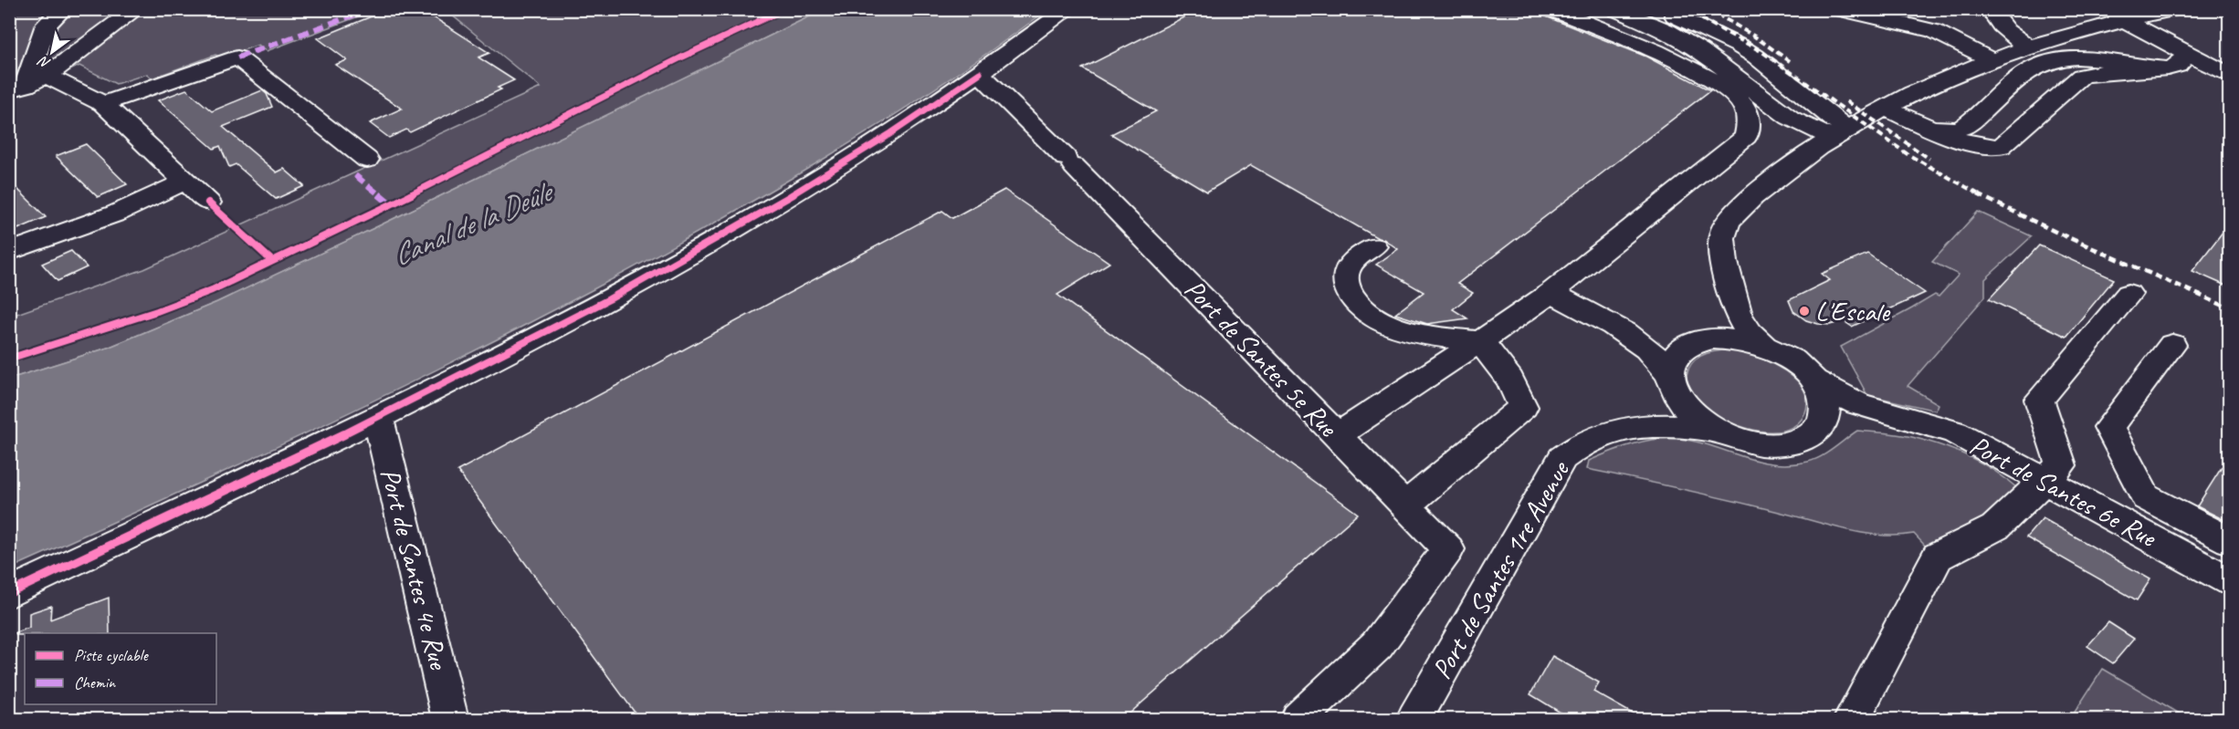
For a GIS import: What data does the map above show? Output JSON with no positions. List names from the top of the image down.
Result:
{
  "streets": {
    "street": [
      "Port de Santes 5e Rue",
      "Port de Santes 6e Rue",
      "Port de Santes 4e Rue",
      "Port de Santes 1re Avenue"
    ]
  },
  "crossings": [
    ["Port de Santes 6e Rue", "Port de Santes 1re Avenue"]
  ],
  "water": ["Canal de la Deûle"],
  "places": ["L'Escale"],
  "legend": ["Piste cyclable", "Chemin"],
  "north": "bottom left"
}
